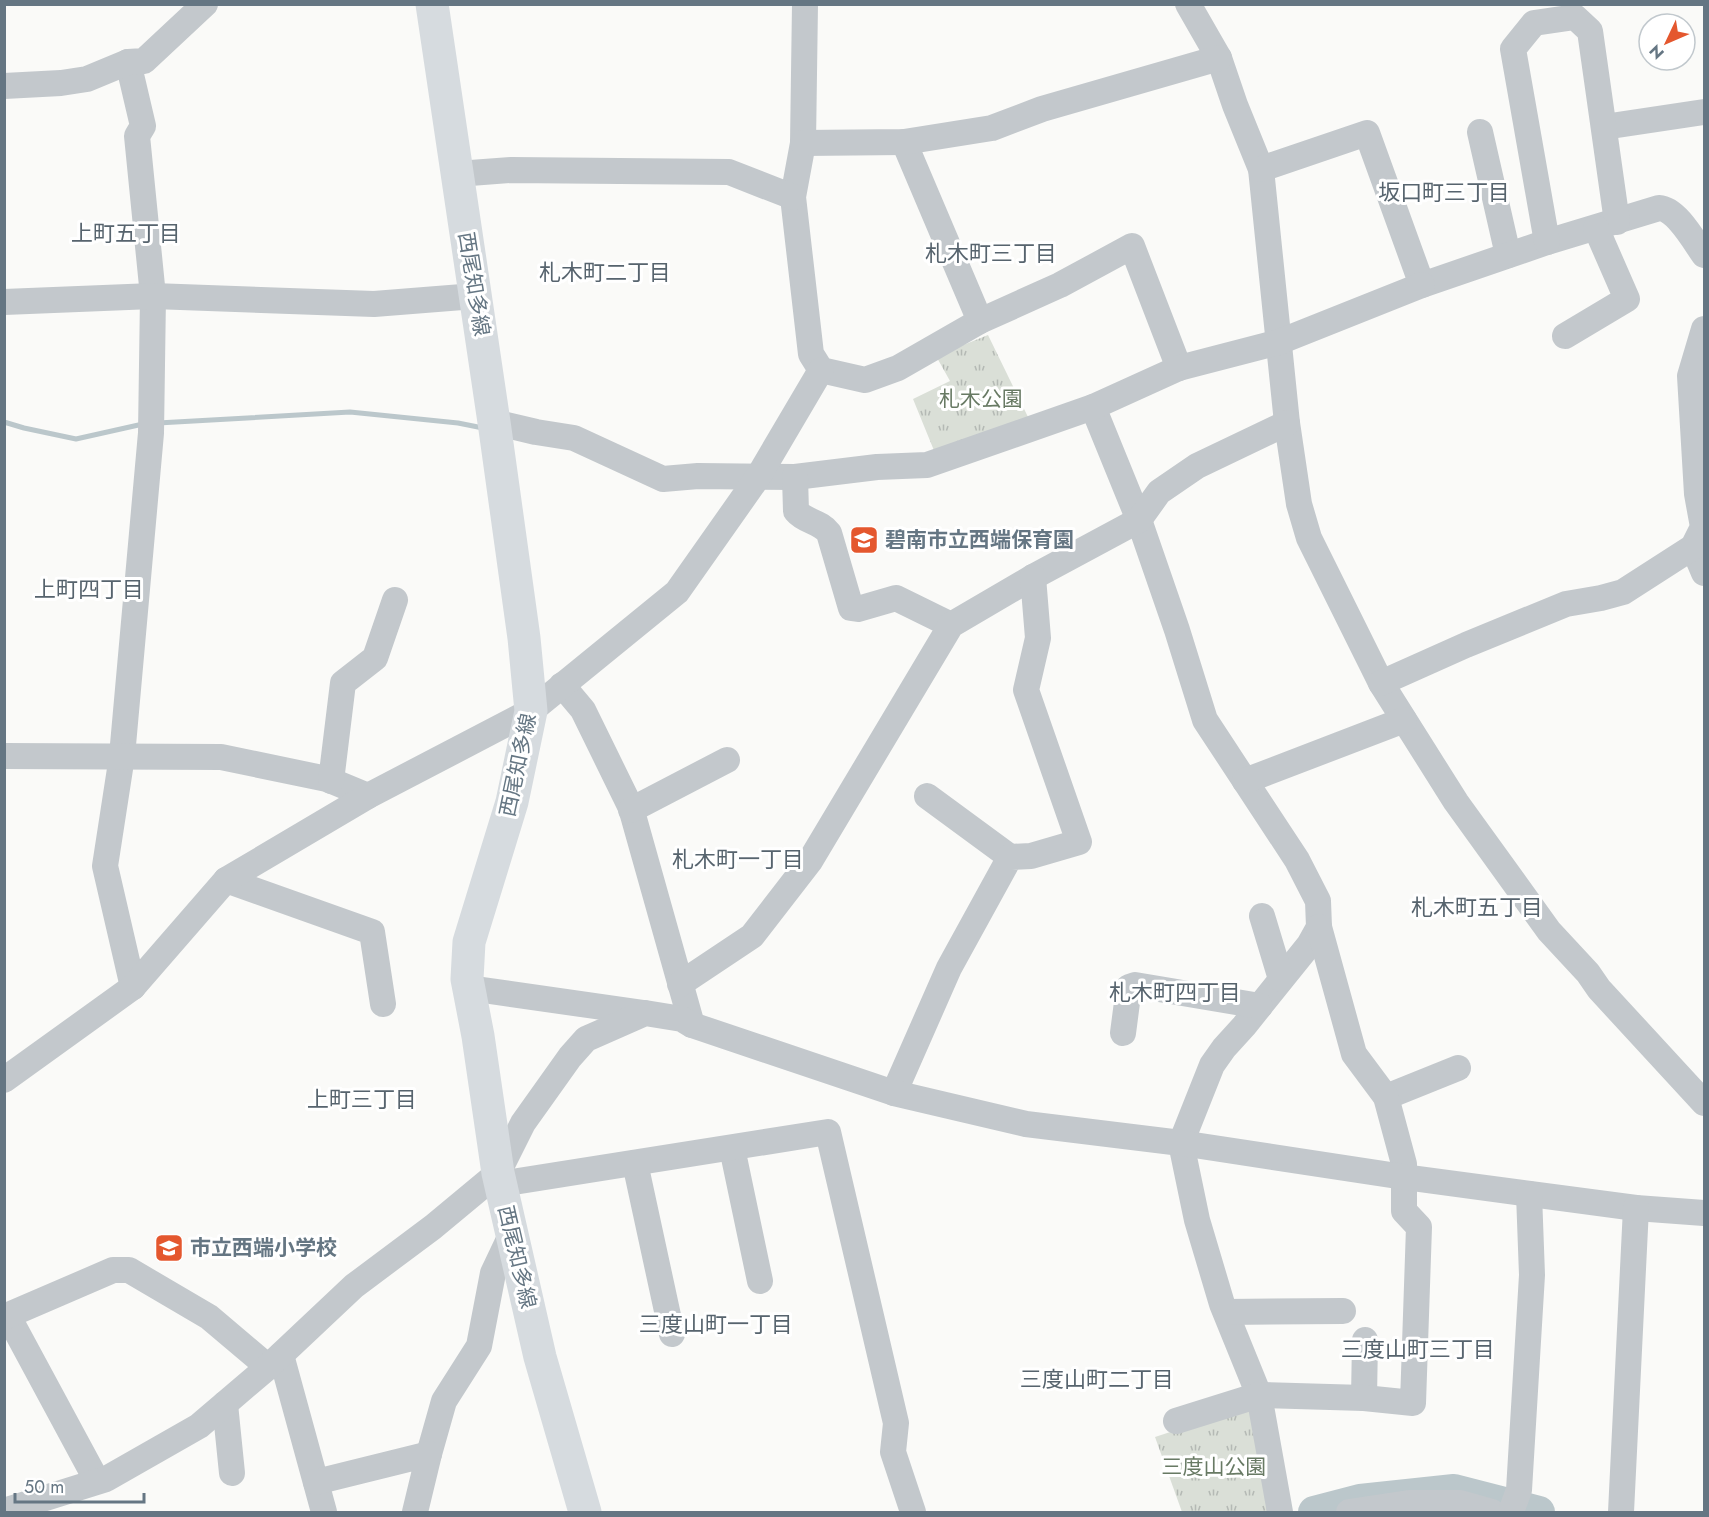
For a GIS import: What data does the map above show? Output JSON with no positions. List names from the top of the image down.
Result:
{
  "streets": {
    "main road": ["西尾知多線"]
  },
  "districts": [
    "坂口町三丁目",
    "上町五丁目",
    "札木町三丁目",
    "札木町二丁目",
    "上町四丁目",
    "札木町一丁目",
    "札木町五丁目",
    "札木町四丁目",
    "上町三丁目",
    "三度山町一丁目",
    "三度山町三丁目",
    "三度山町二丁目"
  ],
  "parks": ["札木公園", "三度山公園"],
  "places": {
    "school or university": ["碧南市立西端保育園", "市立西端小学校"]
  },
  "scale_bar": "50 m",
  "north": "bottom left"
}
